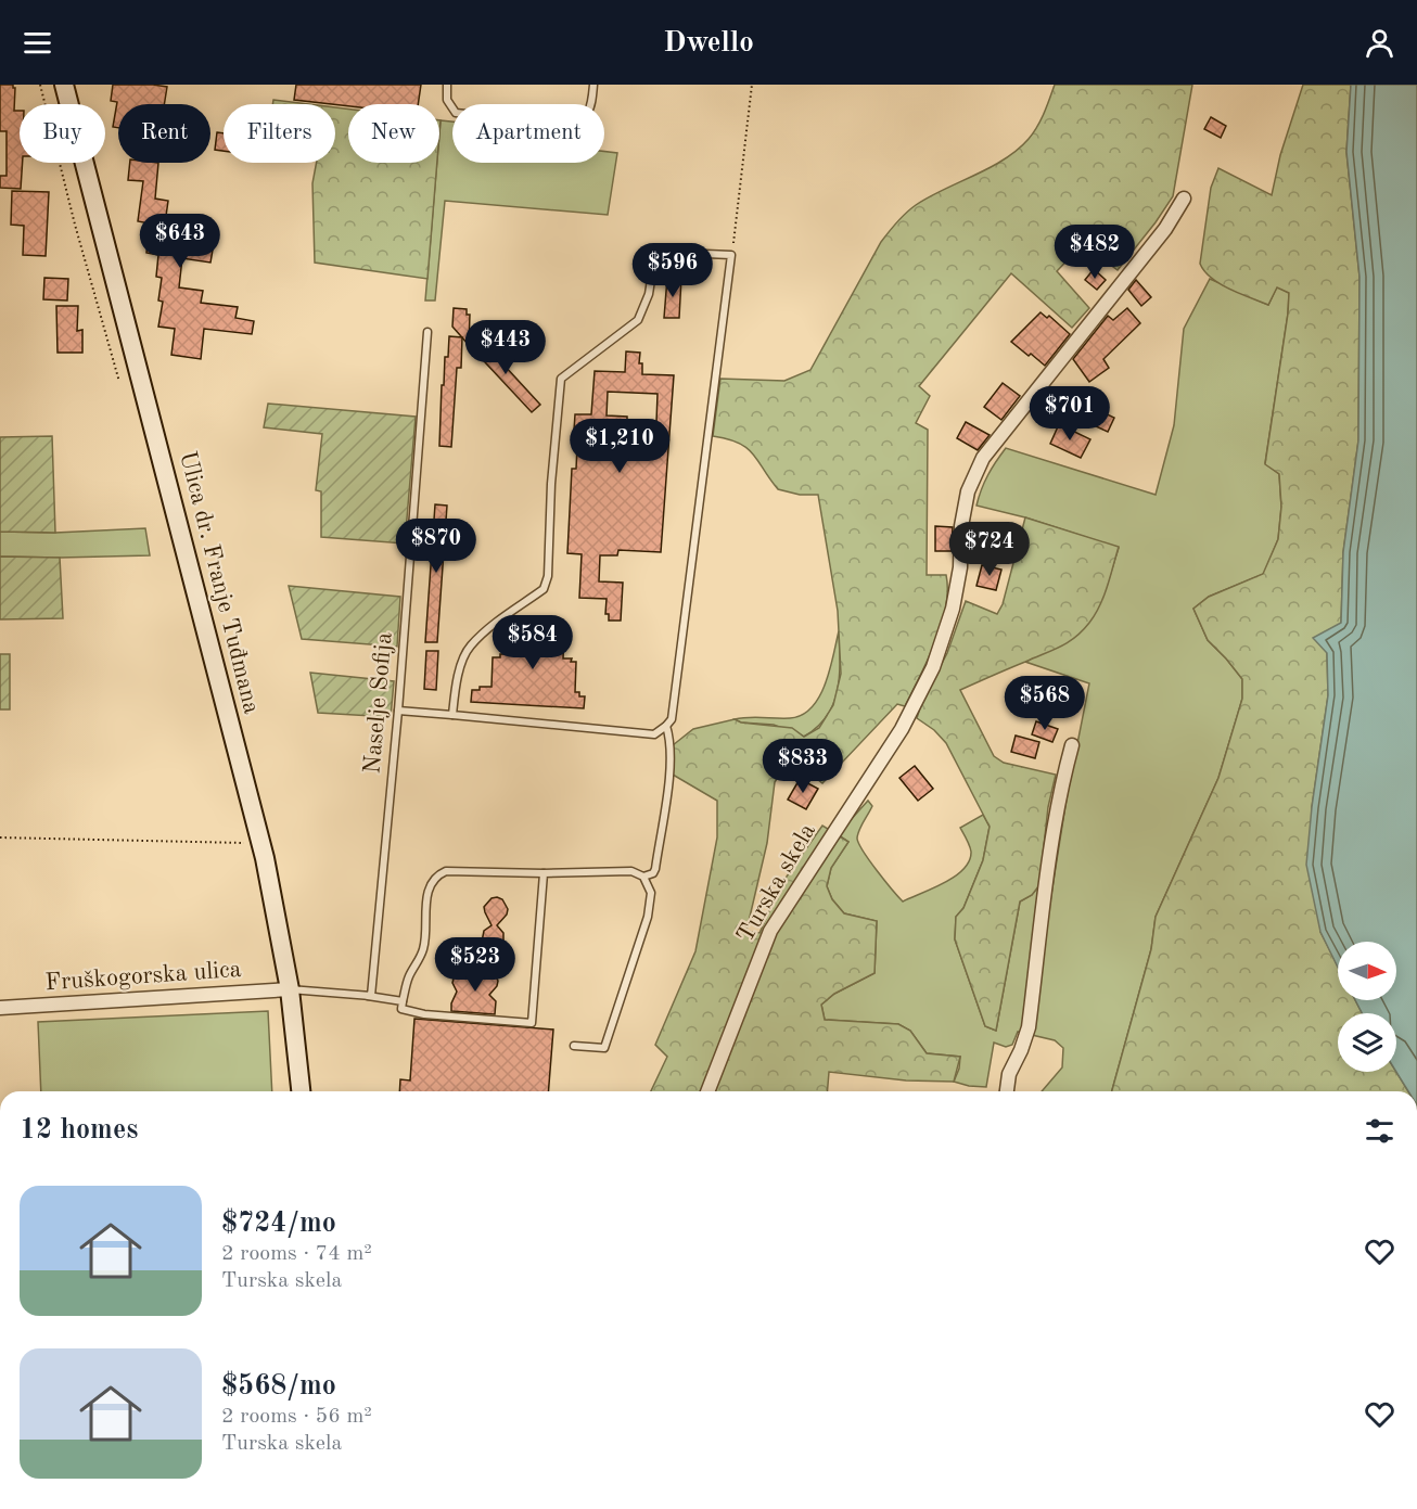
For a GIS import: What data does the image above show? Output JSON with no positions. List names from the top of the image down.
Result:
{
  "streets": {
    "main road": ["Ulica dr. Franje Tuđmana"],
    "street": ["Turska skela", "Fruškogorska ulica"],
    "lane": ["Naselje Sofija"]
  },
  "crossings": [
    ["Ulica dr. Franje Tuđmana", "Fruškogorska ulica"]
  ],
  "north": "right",
  "page": {
    "header": "Dwello",
    "chip": [
      "Buy",
      "Rent",
      "Filters",
      "New",
      "Apartment"
    ],
    "price": [
      "$643",
      "$482",
      "$596",
      "$443",
      "$701",
      "$1,210",
      "$870",
      "$724",
      "$584",
      "$568",
      "$833",
      "$523"
    ],
    "heading": "12 homes",
    "list": [
      {
        "name": "$724/mo",
        "note": "2 rooms · 74 m² · Turska skela"
      },
      {
        "name": "$568/mo",
        "note": "2 rooms · 56 m² · Turska skela"
      }
    ]
  }
}
